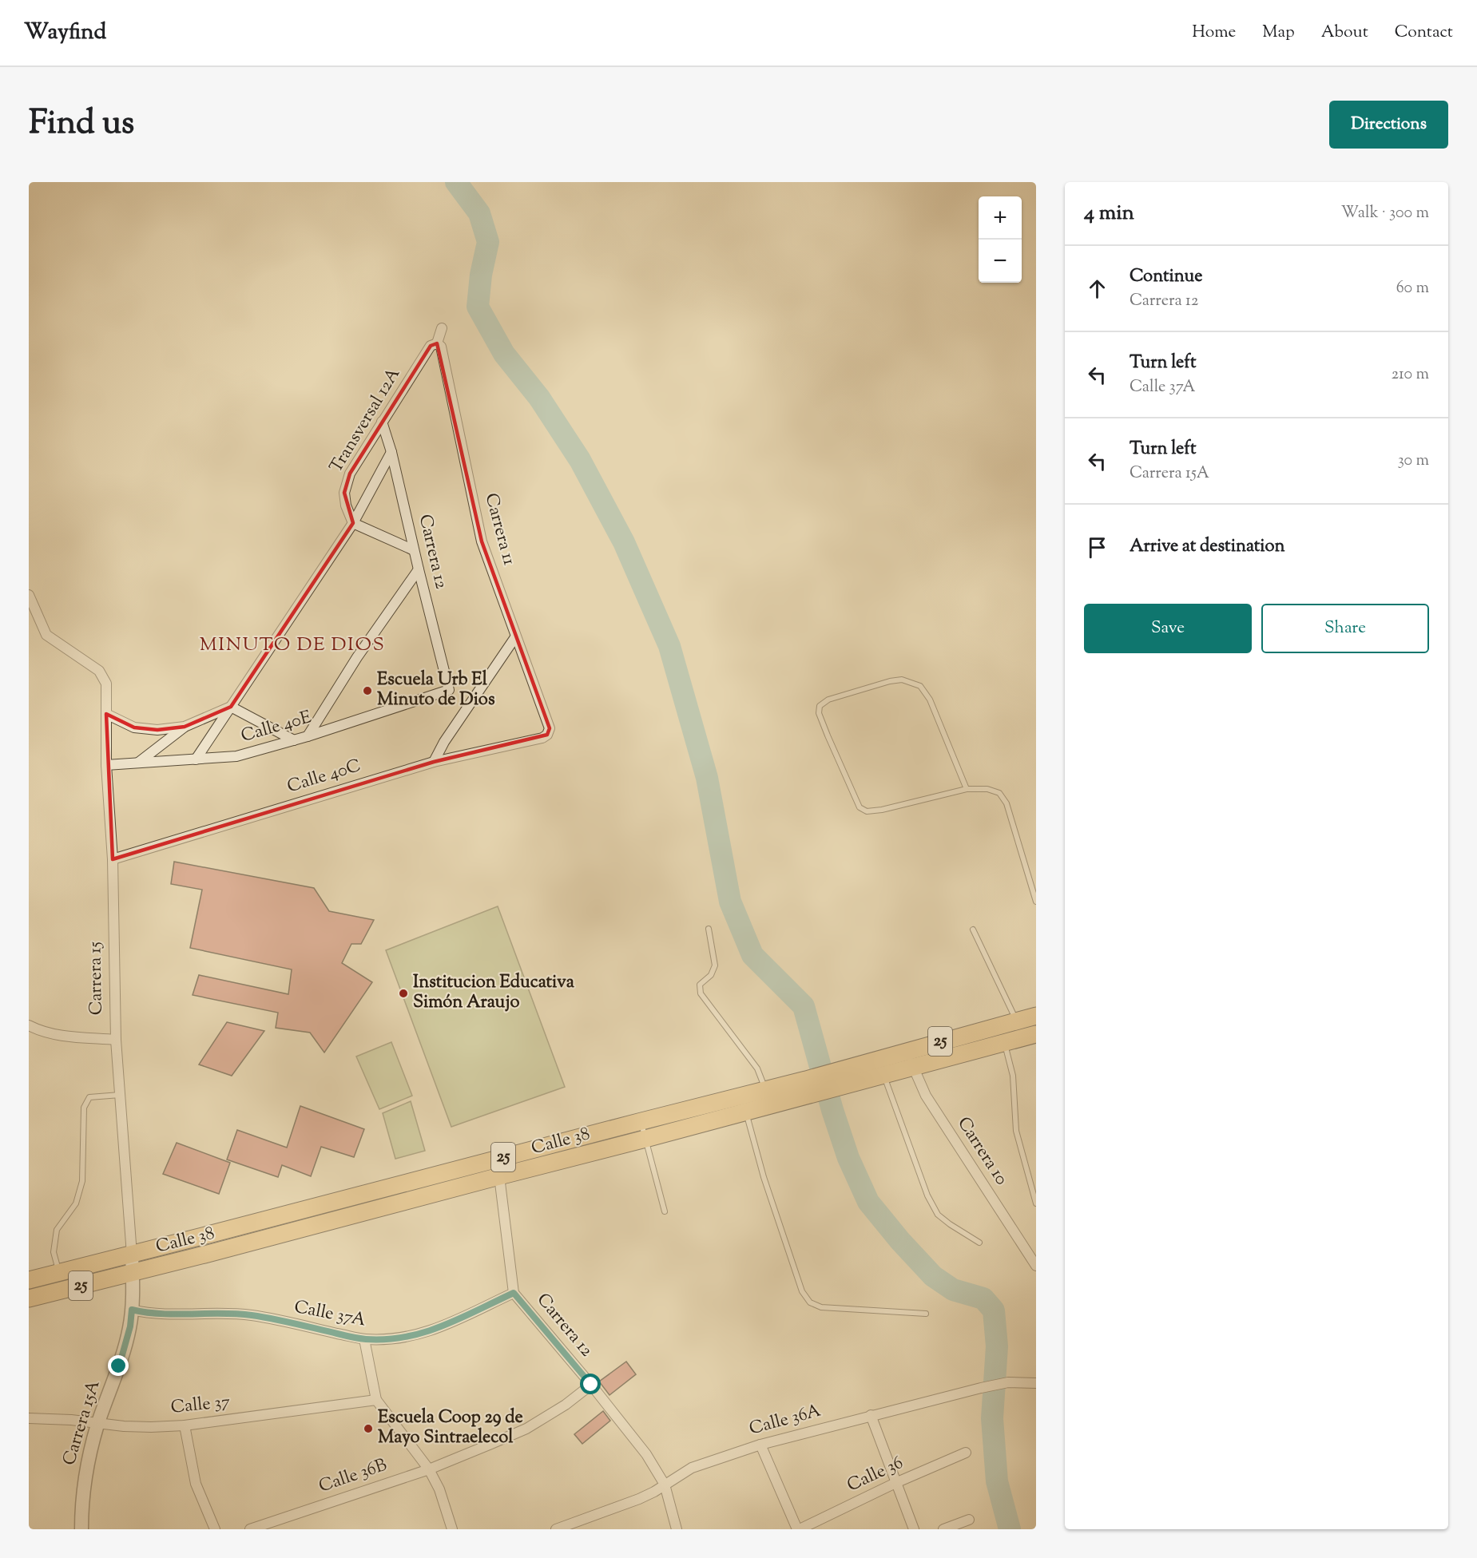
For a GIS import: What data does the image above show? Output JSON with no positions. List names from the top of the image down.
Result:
{
  "streets": {
    "highway": ["25", "Calle 38"],
    "street": [
      "Transversal 12A",
      "Carrera 11",
      "Carrera 12",
      "Calle 40E",
      "Calle 40C",
      "Carrera 15",
      "Carrera 10",
      "Calle 37A",
      "Calle 37",
      "Calle 36A",
      "Carrera 15A",
      "Calle 36",
      "Calle 36B"
    ]
  },
  "crossings": [
    ["Transversal 12A", "Carrera 11"],
    ["Transversal 12A", "Carrera 12"],
    ["Carrera 11", "Calle 40C"],
    ["Carrera 12", "Calle 40E"],
    ["Carrera 12", "Calle 38"],
    ["Carrera 12", "Calle 37A"],
    ["Carrera 12", "Calle 36A"],
    ["Carrera 12", "Calle 36B"],
    ["Calle 40E", "Carrera 15"],
    ["Calle 40C", "Carrera 15"],
    ["Carrera 15", "Calle 38"],
    ["Carrera 15", "Carrera 15A"],
    ["Calle 38", "Carrera 10"],
    ["Calle 38", "Carrera 15A"],
    ["Calle 37A", "Carrera 15A"],
    ["Calle 37", "Carrera 15A"]
  ],
  "districts": ["MINUTO DE DIOS"],
  "places": ["Escuela Urb El Minuto de Dios", "Institucion Educativa Simón Araujo", "Escuela Coop 29 de Mayo Sintraelecol"],
  "page": {
    "header": "Wayfind",
    "nav": [
      "Home",
      "Map",
      "About",
      "Contact"
    ],
    "title": "Find us",
    "buttons": [
      "Directions",
      ["Save", "Share"]
    ],
    "heading": ["4 min", "Walk · 300 m"],
    "map_buttons": ["+", "−"],
    "list": [
      ["Continue", "Carrera 12", "60 m"],
      ["Turn left", "Calle 37A", "210 m"],
      ["Turn left", "Carrera 15A", "30 m"],
      "Arrive at destination"
    ]
  }
}
